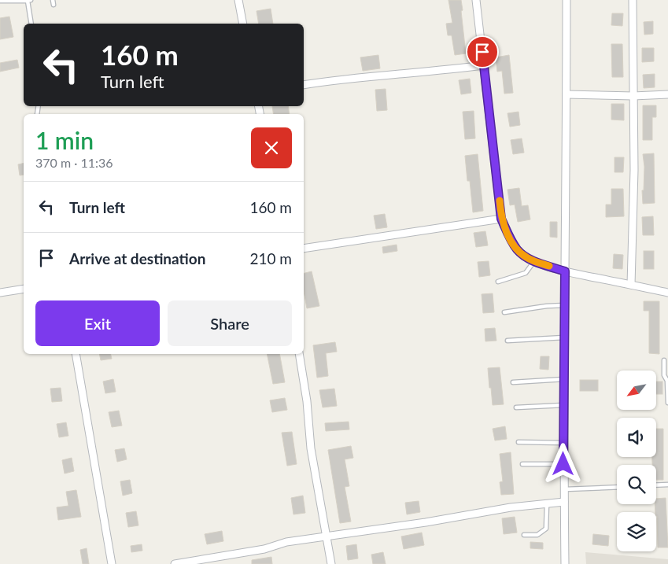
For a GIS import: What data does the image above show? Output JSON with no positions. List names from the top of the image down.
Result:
{
  "north": "bottom left",
  "page": {
    "turn": ["160 m", "Turn left"],
    "heading": ["1 min", "370 m · 11:36"],
    "list": [
      {
        "name": "Turn left",
        "value": "160 m"
      },
      {
        "name": "Arrive at destination",
        "value": "210 m"
      }
    ],
    "buttons": ["Exit", "Share"]
  }
}
